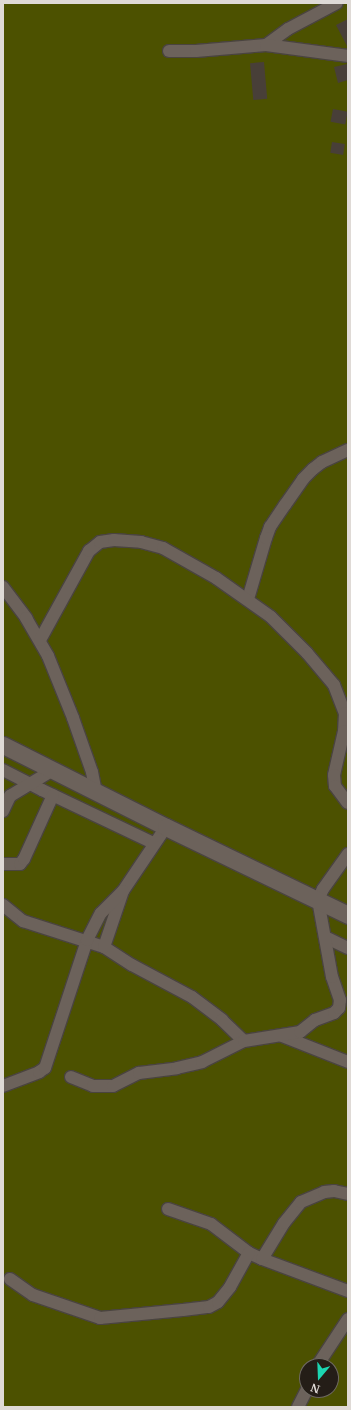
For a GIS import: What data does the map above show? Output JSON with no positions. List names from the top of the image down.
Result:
{
  "north": "bottom"
}
